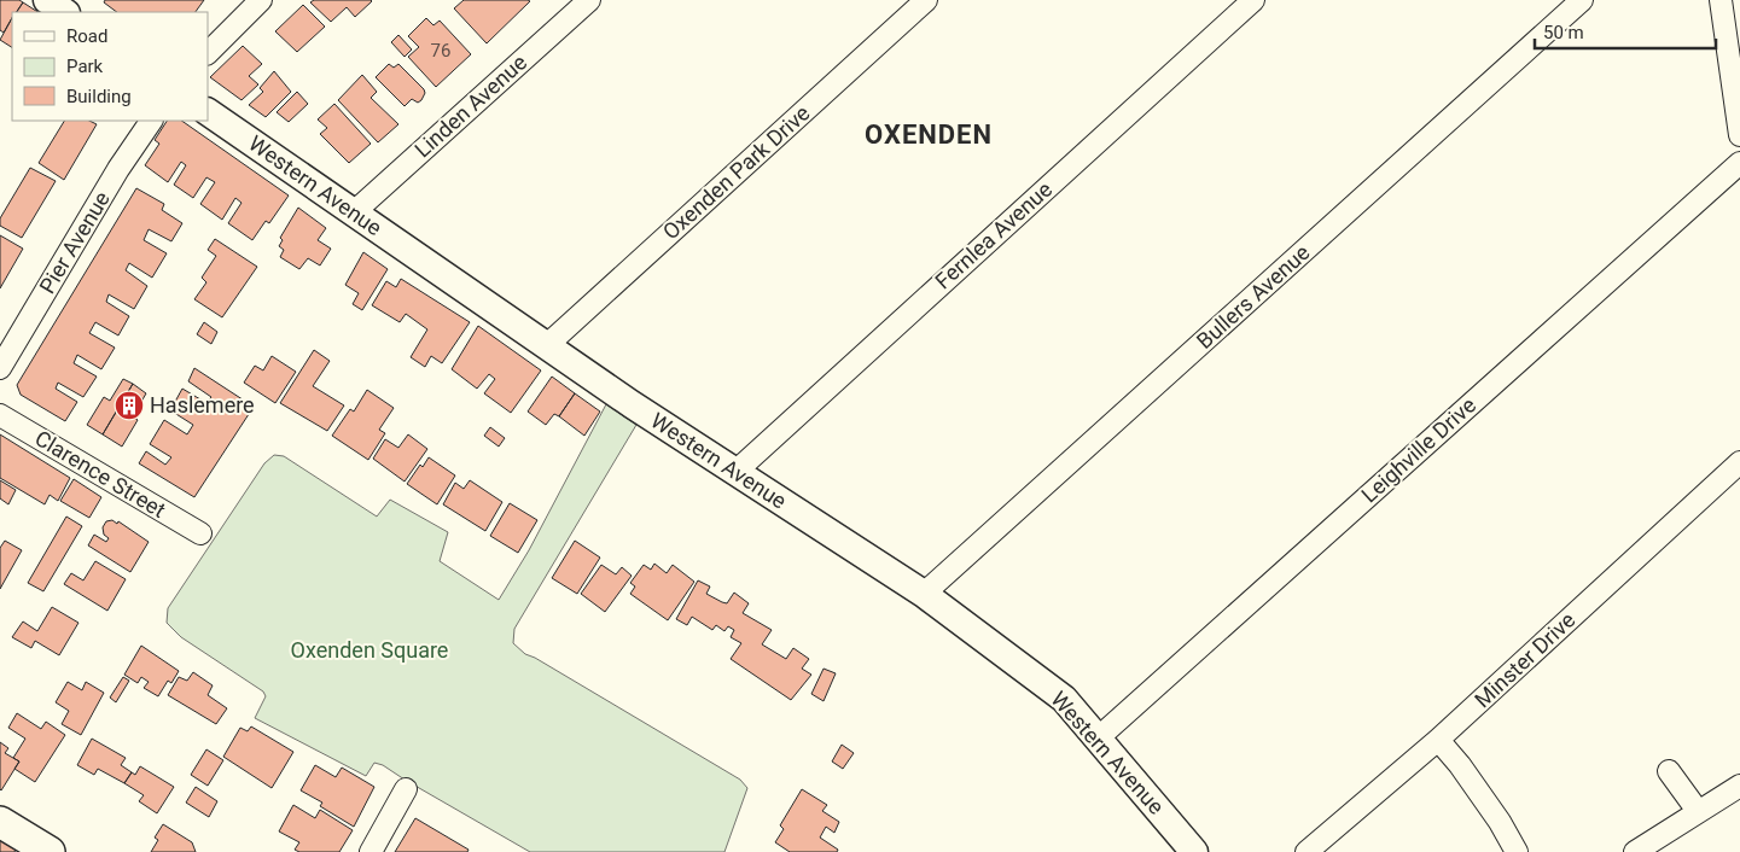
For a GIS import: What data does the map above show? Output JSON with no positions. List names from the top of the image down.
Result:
{
  "streets": {
    "street": [
      "Linden Avenue",
      "Oxenden Park Drive",
      "Western Avenue",
      "Fernlea Avenue",
      "Pier Avenue",
      "Bullers Avenue",
      "Leighville Drive",
      "Clarence Street",
      "Minster Drive"
    ]
  },
  "crossings": [
    ["Linden Avenue", "Western Avenue"],
    ["Oxenden Park Drive", "Western Avenue"],
    ["Western Avenue", "Fernlea Avenue"],
    ["Western Avenue", "Bullers Avenue"],
    ["Western Avenue", "Leighville Drive"]
  ],
  "districts": ["OXENDEN"],
  "parks": ["Oxenden Square"],
  "places": {
    "building": ["Haslemere"]
  },
  "house_numbers": ["76"],
  "legend": ["Road", "Park", "Building"],
  "scale_bar": "50 m"
}
